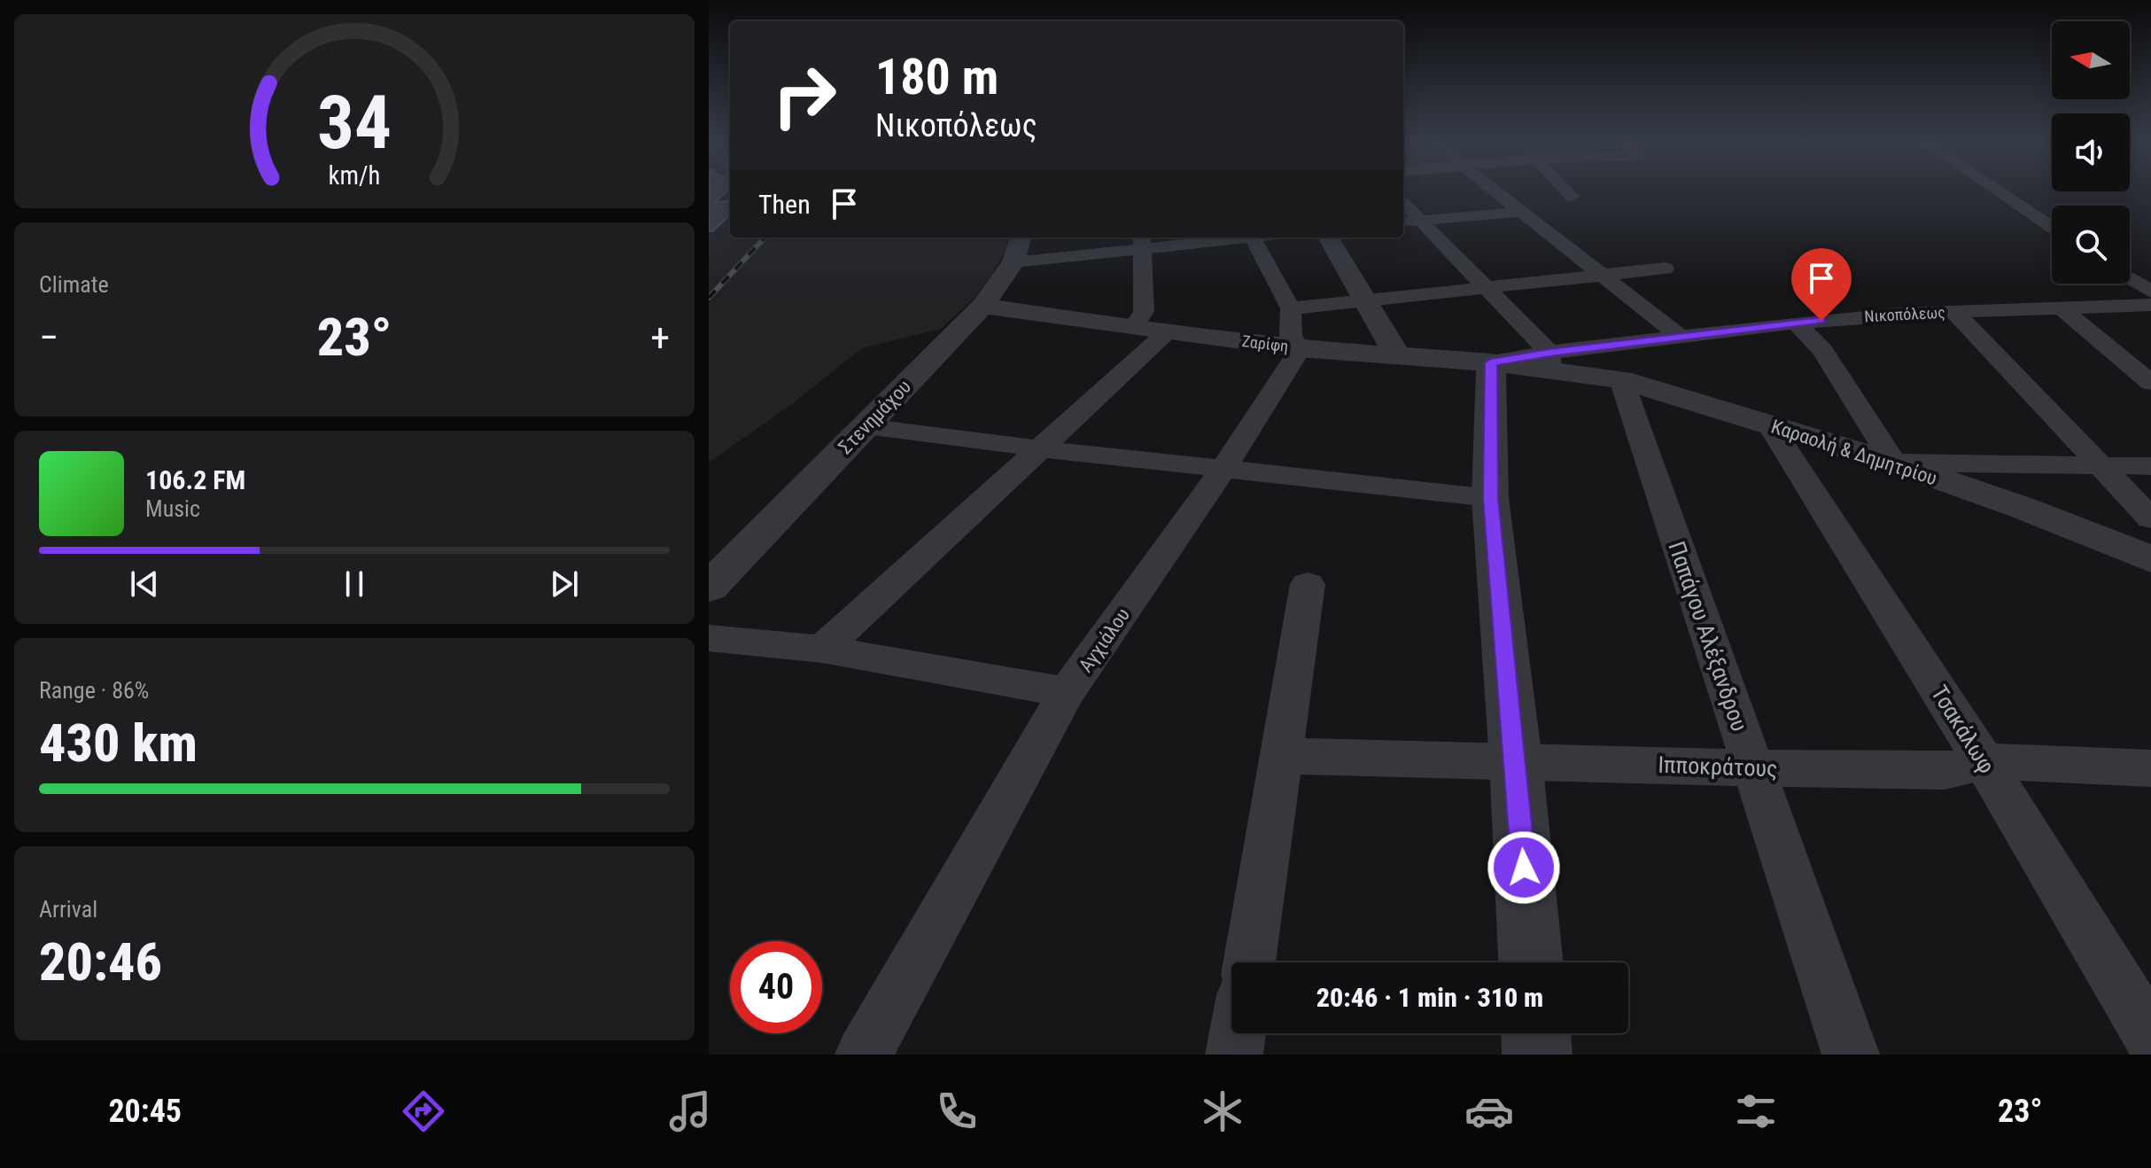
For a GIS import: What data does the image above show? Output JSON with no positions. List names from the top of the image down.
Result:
{
  "streets": {
    "street": [
      "Νικοπόλεως",
      "Ζαρίφη",
      "Στενημάχου",
      "Καραολή & Δημητρίου",
      "Παπάγου Αλέξανδρου",
      "Αγχιάλου",
      "Τσακάλωφ",
      "Ιπποκράτους"
    ]
  },
  "crossings": [
    ["Νικοπόλεως", "Ζαρίφη"],
    ["Νικοπόλεως", "Καραολή & Δημητρίου"],
    ["Ζαρίφη", "Στενημάχου"],
    ["Ζαρίφη", "Καραολή & Δημητρίου"],
    ["Ζαρίφη", "Αγχιάλου"],
    ["Καραολή & Δημητρίου", "Παπάγου Αλέξανδρου"],
    ["Καραολή & Δημητρίου", "Τσακάλωφ"],
    ["Παπάγου Αλέξανδρου", "Ιπποκράτους"],
    ["Τσακάλωφ", "Ιπποκράτους"]
  ],
  "north": "left",
  "page": {
    "turn": ["180 m", "Νικοπόλεως"],
    "then": "Then",
    "tile": [
      "Climate",
      ["Range · 86%", "430 km"],
      ["Arrival", "20:46"]
    ],
    "heat": ["−", "23°", "+"],
    "song": ["106.2 FM", "Music"],
    "limit": "40",
    "trip": "20:46 · 1 min · 310 m",
    "tabs": ["20:45", "23°"],
    "gauge": ["34", "km/h"]
  }
}
